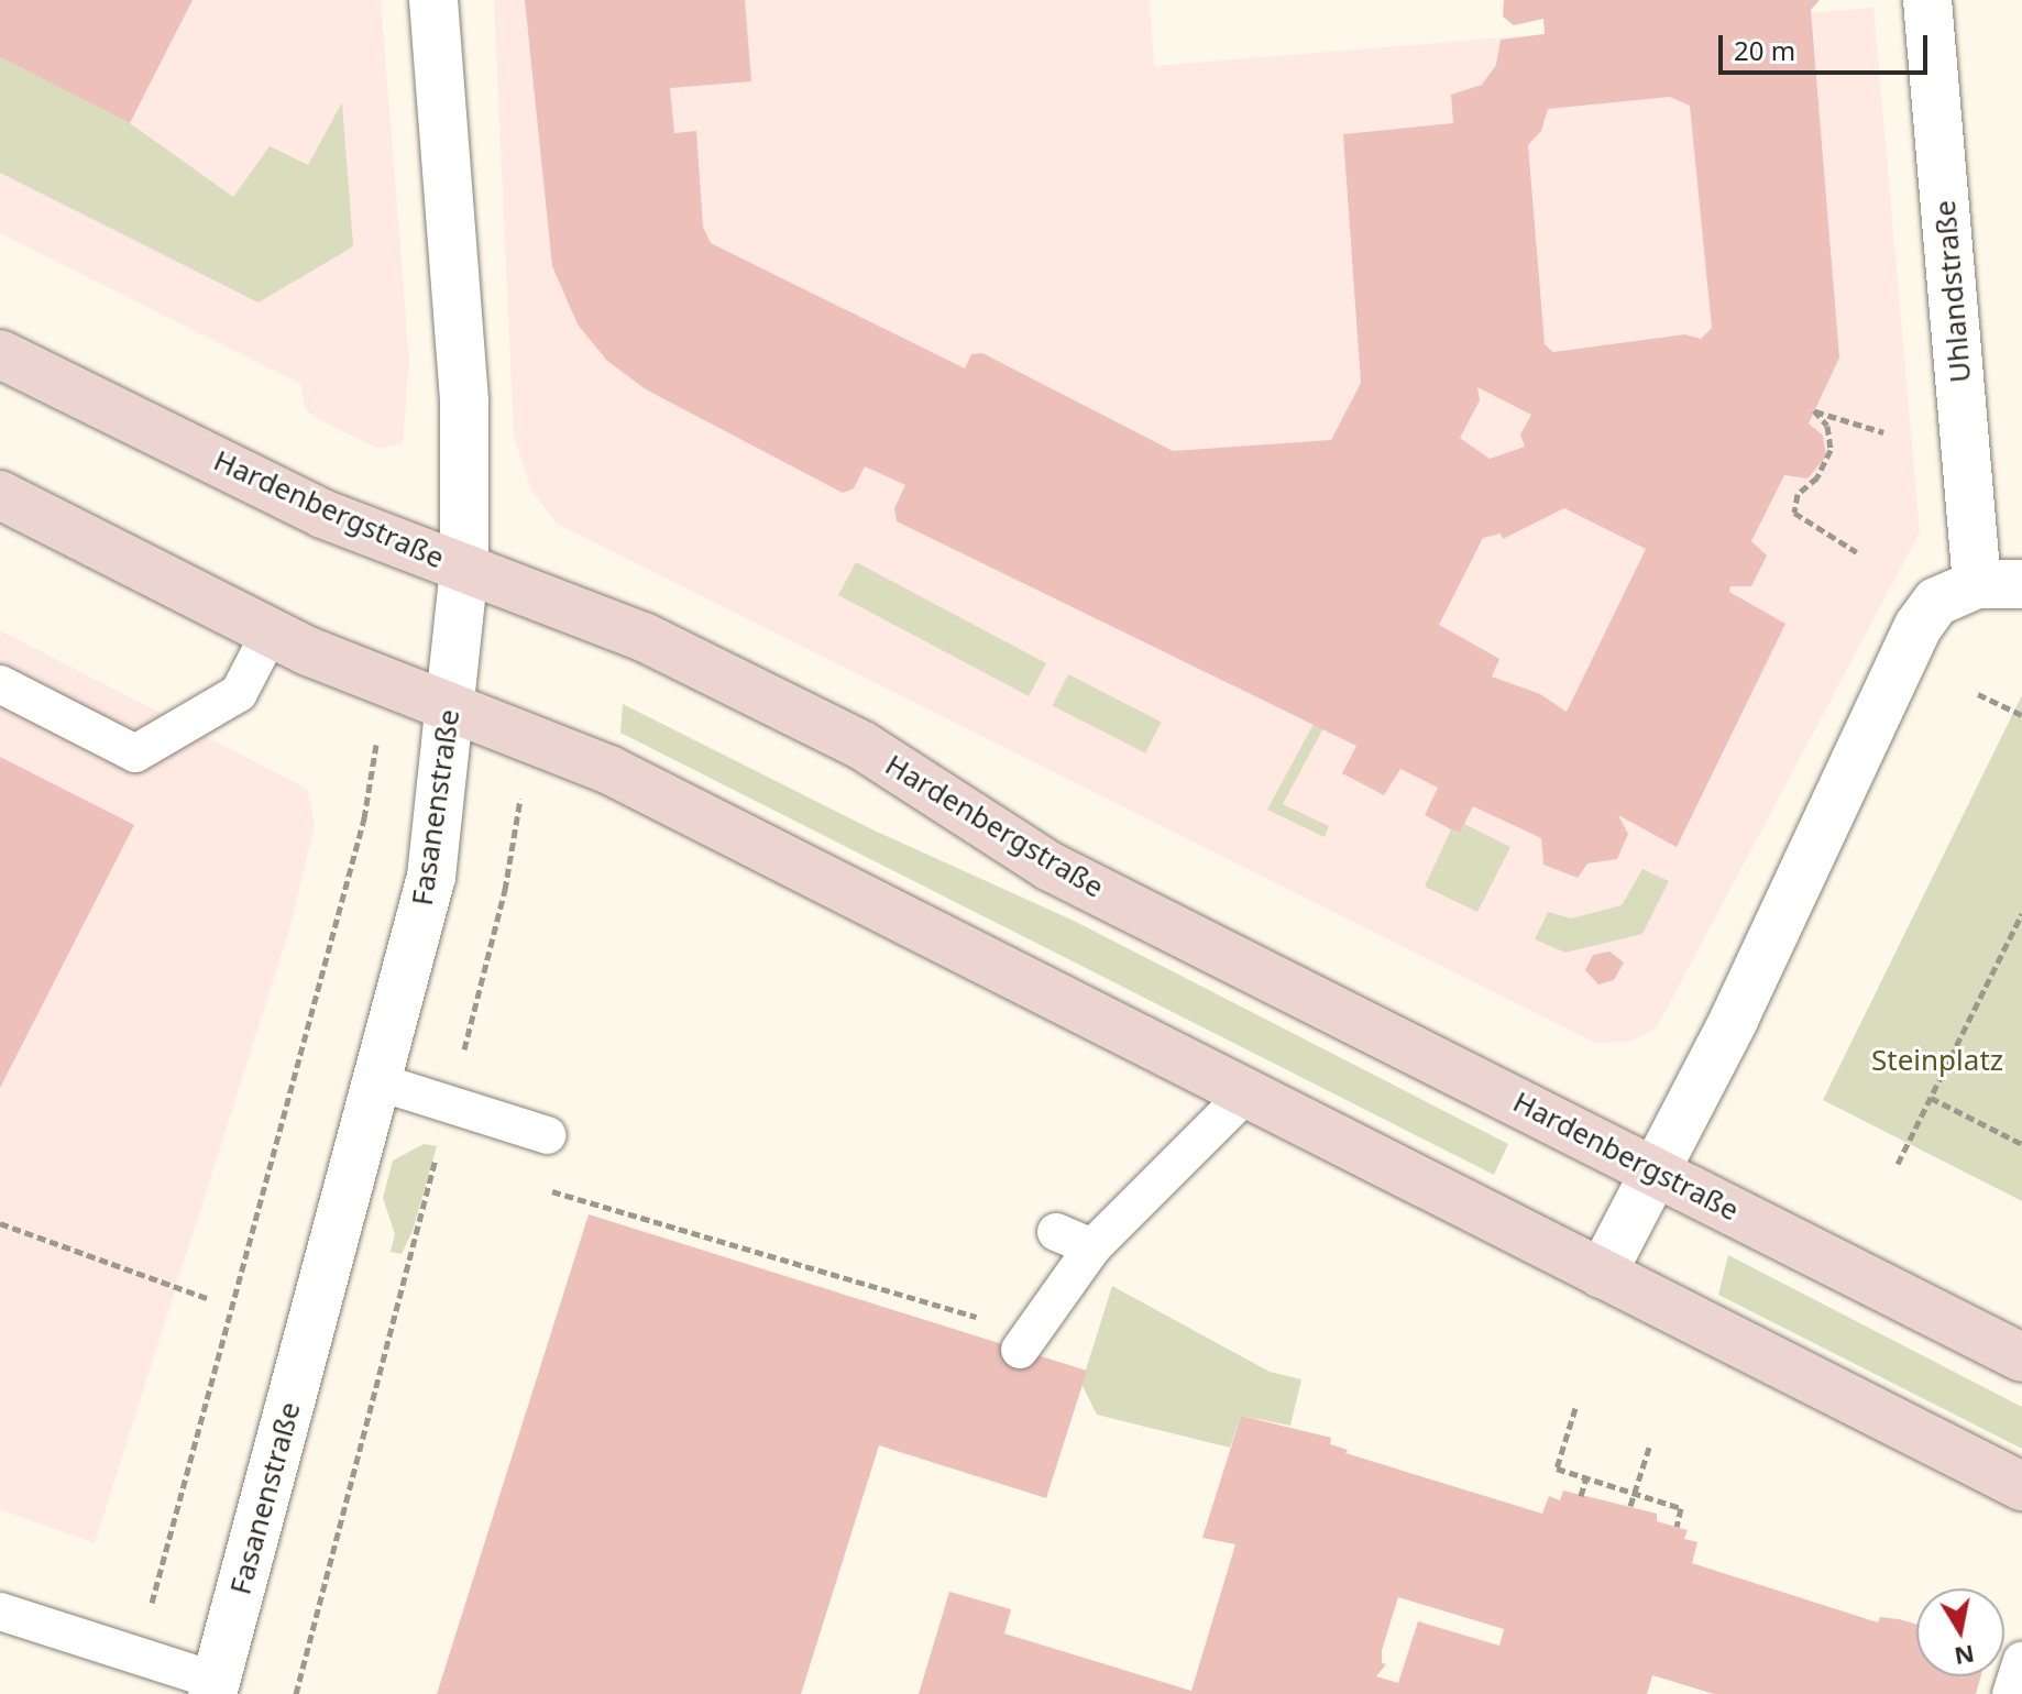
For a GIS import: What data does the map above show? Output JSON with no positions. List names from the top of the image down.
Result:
{
  "streets": {
    "main road": ["Hardenbergstraße"],
    "street": ["Uhlandstraße", "Fasanenstraße"]
  },
  "crossings": [
    ["Hardenbergstraße", "Fasanenstraße"]
  ],
  "parks": ["Steinplatz"],
  "scale_bar": "20 m",
  "north": "bottom"
}
